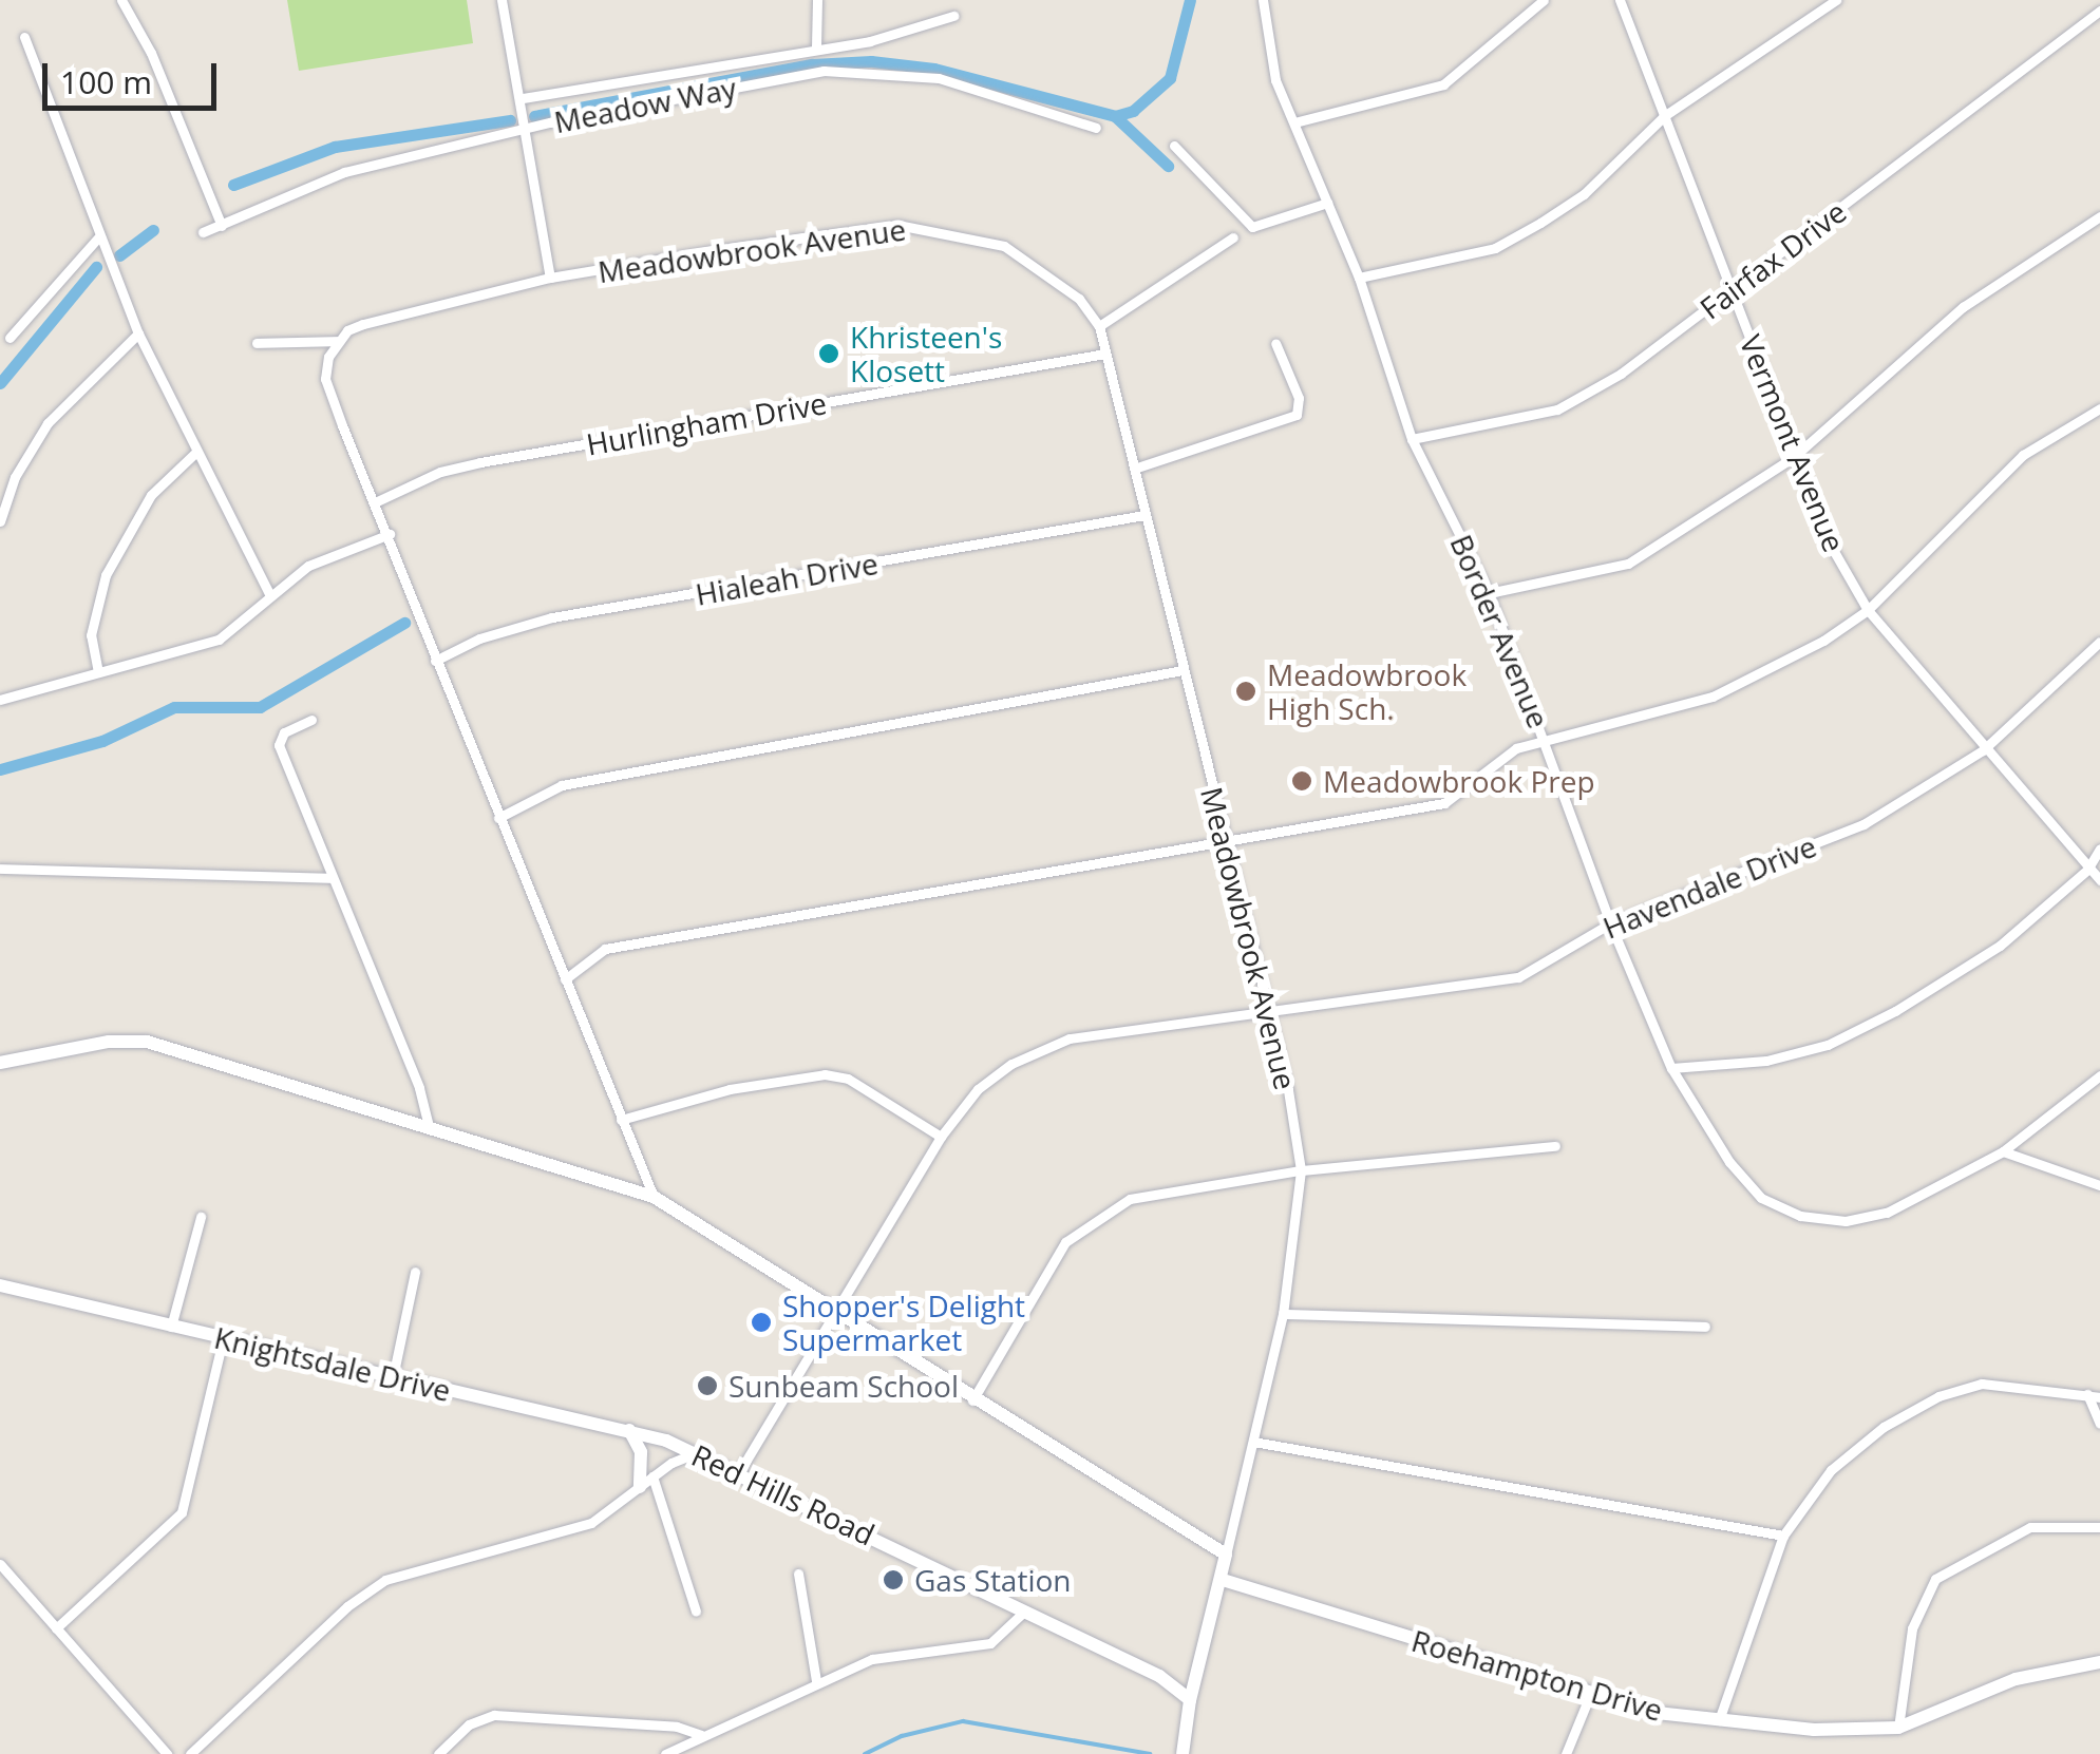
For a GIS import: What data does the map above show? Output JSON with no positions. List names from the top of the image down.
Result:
{
  "streets": {
    "street": [
      "Meadow Way",
      "Meadowbrook Avenue",
      "Fairfax Drive",
      "Hurlingham Drive",
      "Vermont Avenue",
      "Hialeah Drive",
      "Border Avenue",
      "Havendale Drive",
      "Knightsdale Drive",
      "Red Hills Road",
      "Roehampton Drive"
    ]
  },
  "crossings": [
    ["Meadowbrook Avenue", "Hurlingham Drive"],
    ["Meadowbrook Avenue", "Hialeah Drive"],
    ["Meadowbrook Avenue", "Havendale Drive"],
    ["Meadowbrook Avenue", "Red Hills Road"],
    ["Meadowbrook Avenue", "Roehampton Drive"],
    ["Fairfax Drive", "Vermont Avenue"],
    ["Fairfax Drive", "Border Avenue"],
    ["Vermont Avenue", "Havendale Drive"],
    ["Border Avenue", "Havendale Drive"],
    ["Havendale Drive", "Red Hills Road"],
    ["Knightsdale Drive", "Red Hills Road"]
  ],
  "places": [
    "Khristeen's Klosett",
    "Meadowbrook High Sch.",
    "Meadowbrook Prep",
    "Shopper's Delight Supermarket",
    "Sunbeam School",
    "Gas Station"
  ],
  "scale_bar": "100 m"
}
